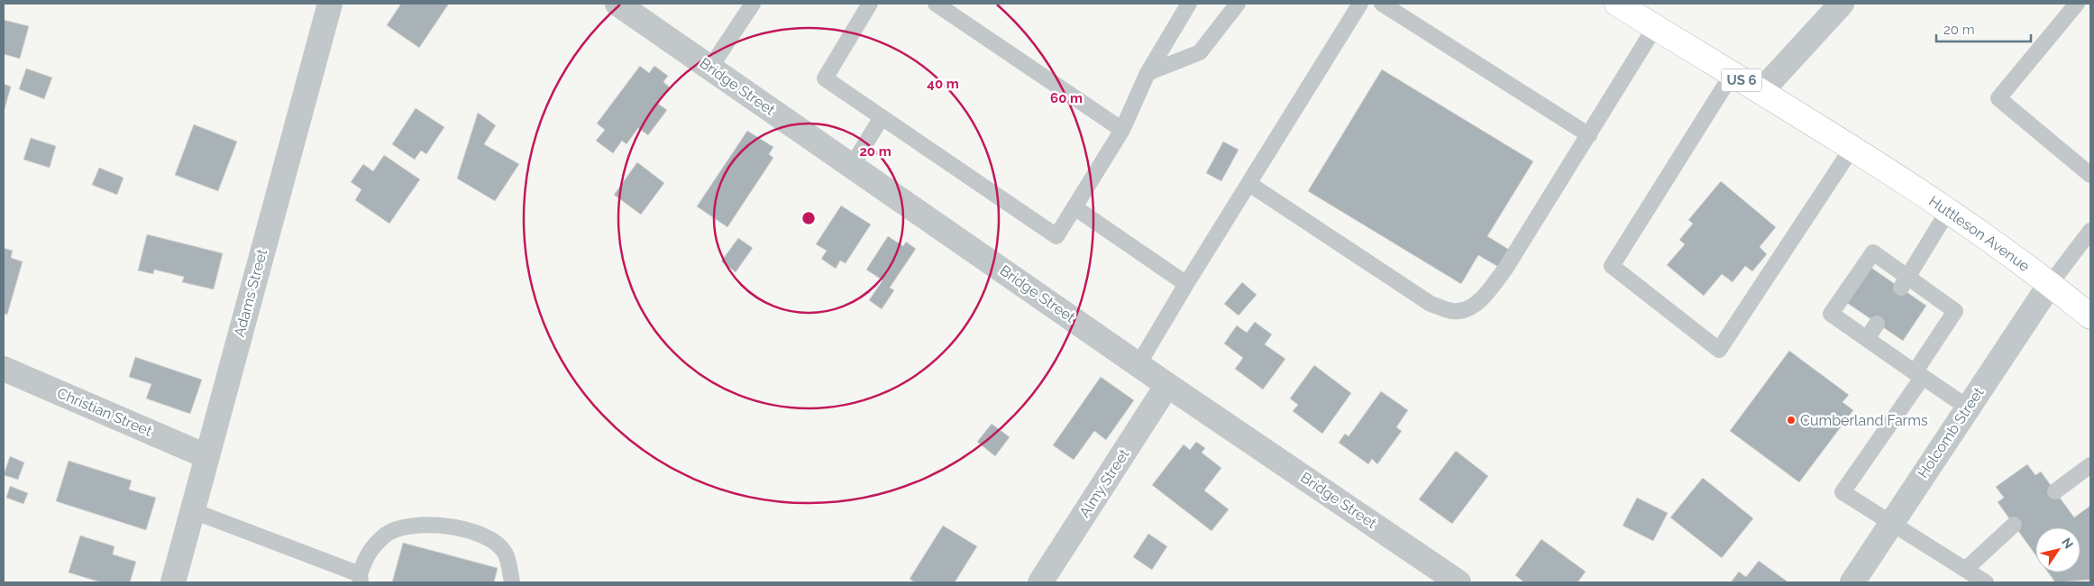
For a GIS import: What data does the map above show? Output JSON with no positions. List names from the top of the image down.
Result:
{
  "streets": {
    "highway": ["US 6", "Huttleson Avenue"],
    "street": [
      "Bridge Street",
      "Adams Street",
      "Christian Street",
      "Holcomb Street",
      "Almy Street"
    ]
  },
  "crossings": [
    ["US 6", "Huttleson Avenue"],
    ["Bridge Street", "Almy Street"],
    ["Huttleson Avenue", "Holcomb Street"],
    ["Adams Street", "Christian Street"]
  ],
  "places": ["Cumberland Farms"],
  "scale_bar": "20 m",
  "north": "top right",
  "rings": ["40 m", "60 m", "20 m"]
}
